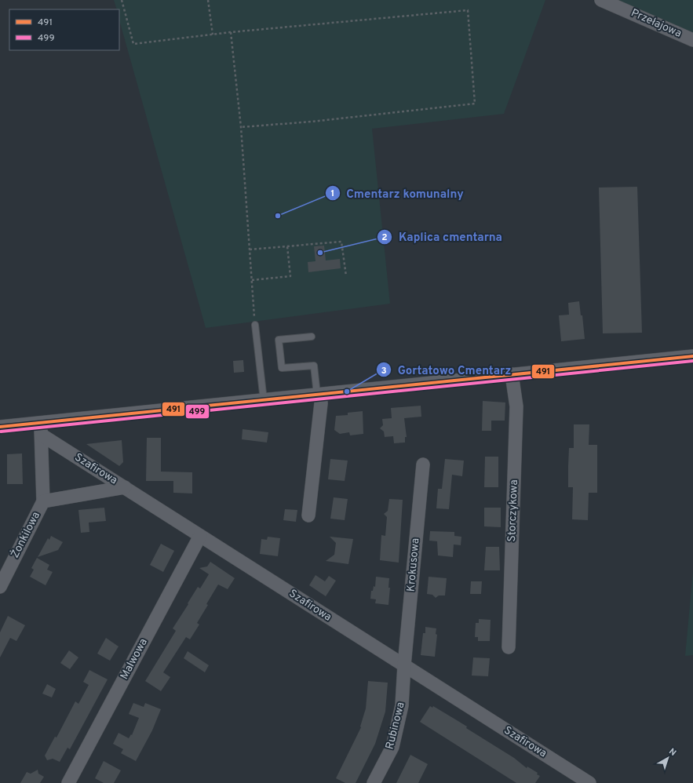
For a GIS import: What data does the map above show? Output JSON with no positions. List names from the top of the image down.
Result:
{
  "streets": {
    "street": [
      "Przełajowa",
      "Szafirowa",
      "Storczykowa",
      "Żonkilowa",
      "Krokusowa",
      "Malwowa",
      "Rubinowa"
    ]
  },
  "crossings": [
    ["Szafirowa", "Żonkilowa"],
    ["Szafirowa", "Krokusowa"],
    ["Szafirowa", "Malwowa"],
    ["Szafirowa", "Rubinowa"],
    ["Krokusowa", "Rubinowa"]
  ],
  "places": ["Cmentarz komunalny", "Kaplica cmentarna", "Gortatowo Cmentarz"],
  "lines": ["transit line 491", "transit line 499"],
  "legend": ["491", "499"],
  "north": "top right"
}
